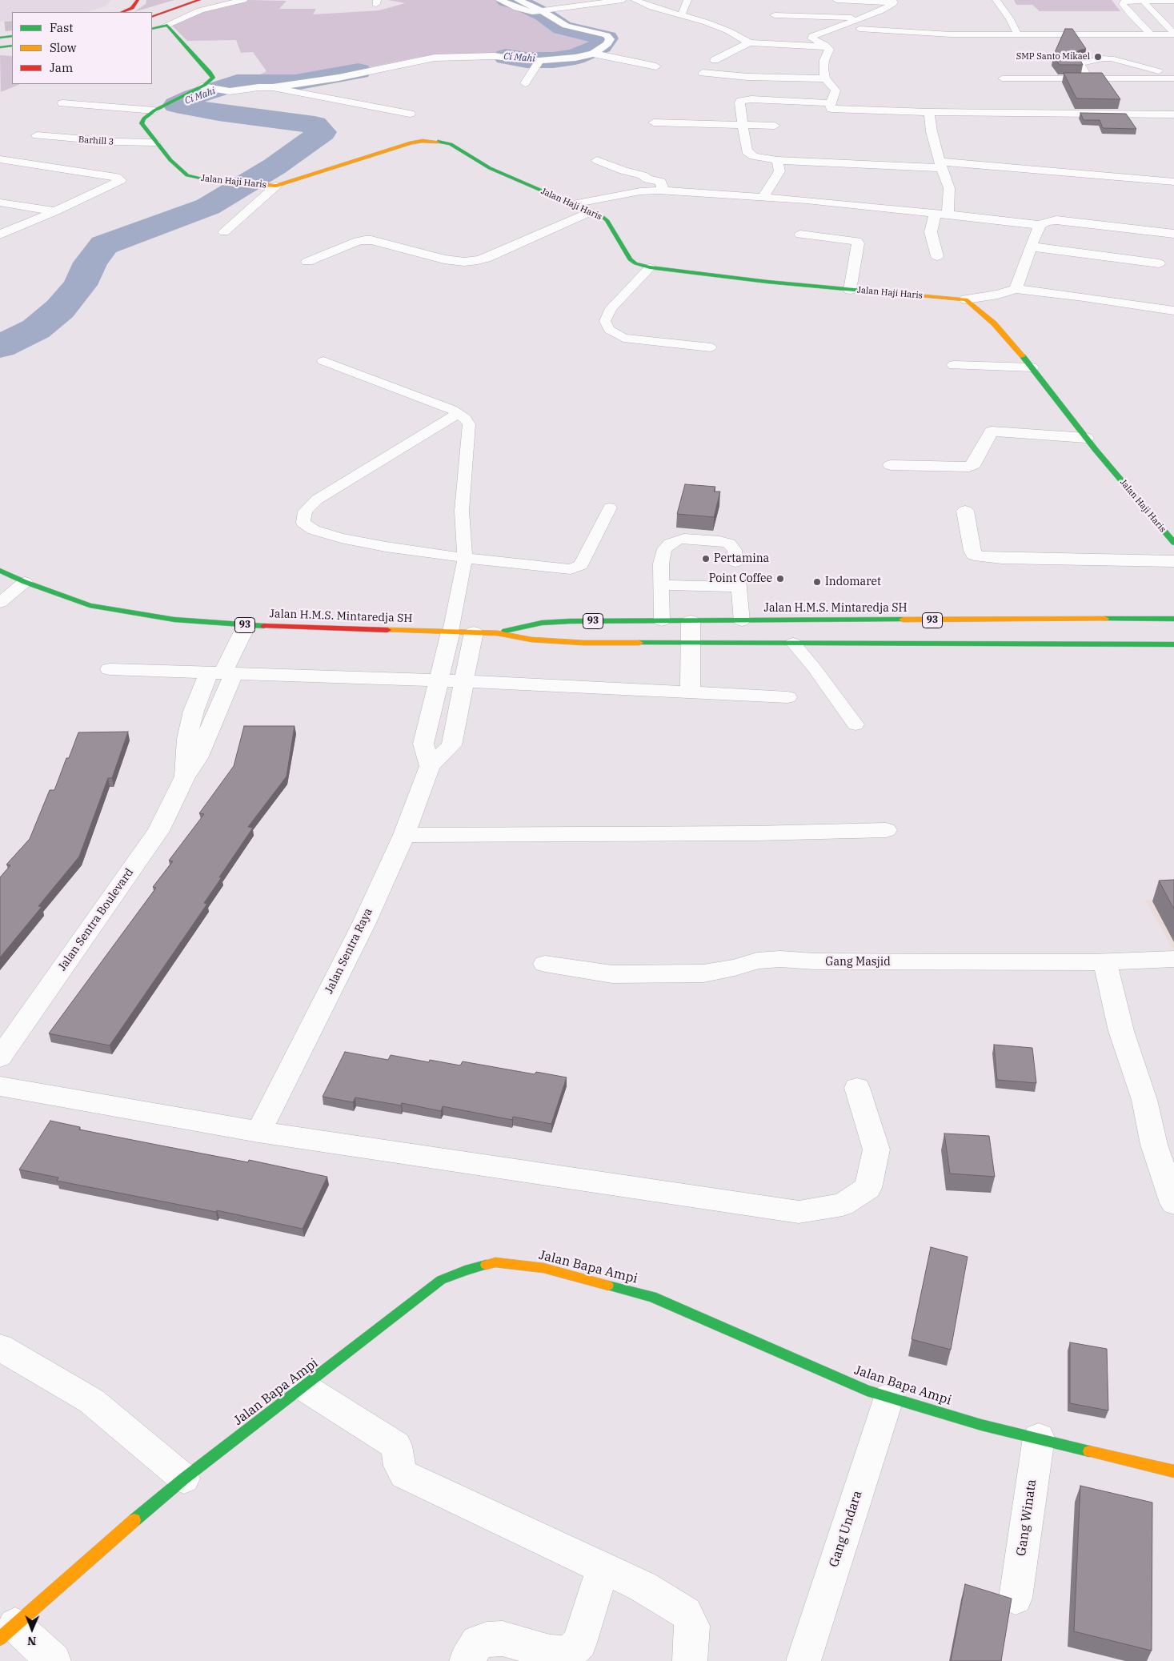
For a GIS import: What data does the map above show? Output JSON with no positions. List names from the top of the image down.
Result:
{
  "streets": {
    "main road": [
      "Jalan Haji Haris",
      "Jalan H.M.S. Mintaredja SH",
      "93",
      "Jalan Bapa Ampi"
    ],
    "street": [
      "Barhill 3",
      "Jalan Sentra Boulevard",
      "Jalan Sentra Raya",
      "Gang Masjid",
      "Gang Winata",
      "Gang Undara"
    ]
  },
  "crossings": [
    ["Barhill 3", "Jalan Haji Haris"],
    ["Jalan H.M.S. Mintaredja SH", "Jalan Sentra Boulevard"],
    ["Jalan H.M.S. Mintaredja SH", "Jalan Sentra Raya"],
    ["Jalan Bapa Ampi", "Gang Winata"],
    ["Jalan Bapa Ampi", "Gang Undara"]
  ],
  "water": ["Ci Mahi"],
  "places": [
    "SMP Santo Mikael",
    "Pertamina",
    "Point Coffee",
    "Indomaret"
  ],
  "legend": ["Fast", "Slow", "Jam"],
  "north": "bottom"
}
